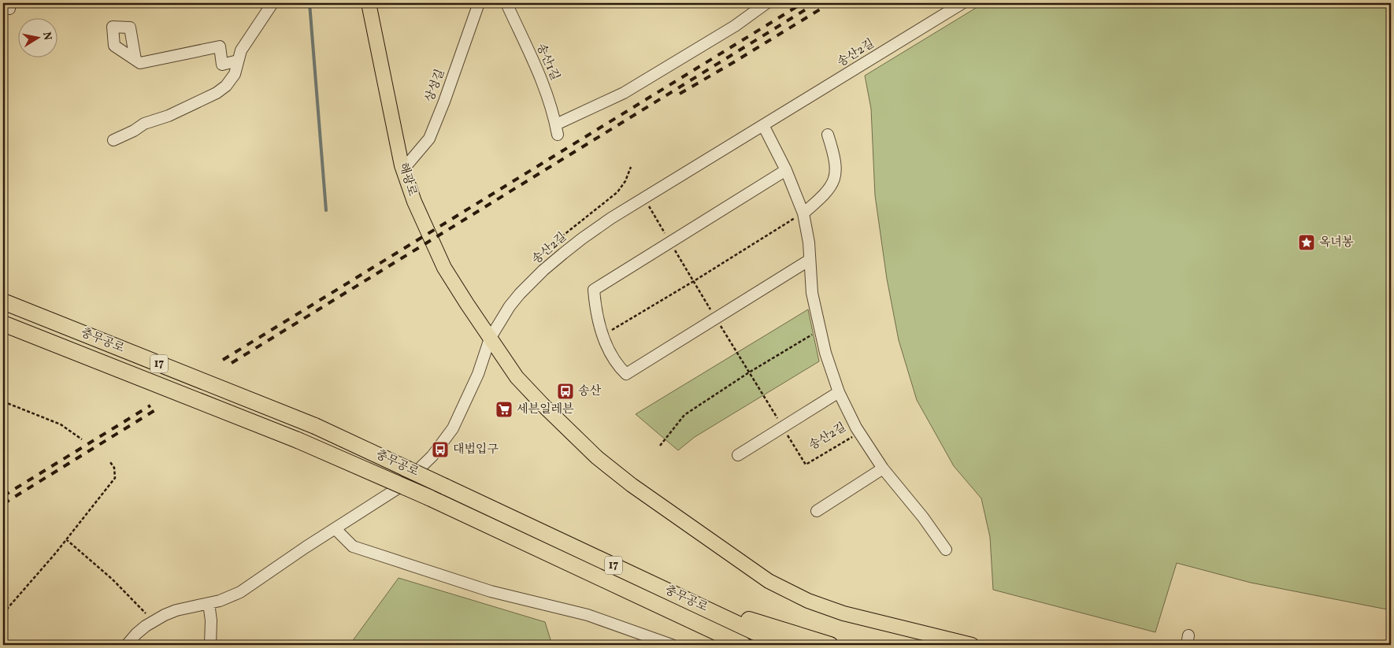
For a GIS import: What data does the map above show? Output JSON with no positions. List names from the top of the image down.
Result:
{
  "streets": {
    "highway": ["충무공로", "17"],
    "main road": ["해광로"],
    "street": ["송산2길", "송산1길", "상성길"]
  },
  "crossings": [
    ["송산2길", "해광로"],
    ["상성길", "해광로"]
  ],
  "places": {
    "place": ["옥녀봉"],
    "bus stop": ["송산", "대법입구"],
    "supermarket": ["세븐일레븐"]
  },
  "north": "right"
}
